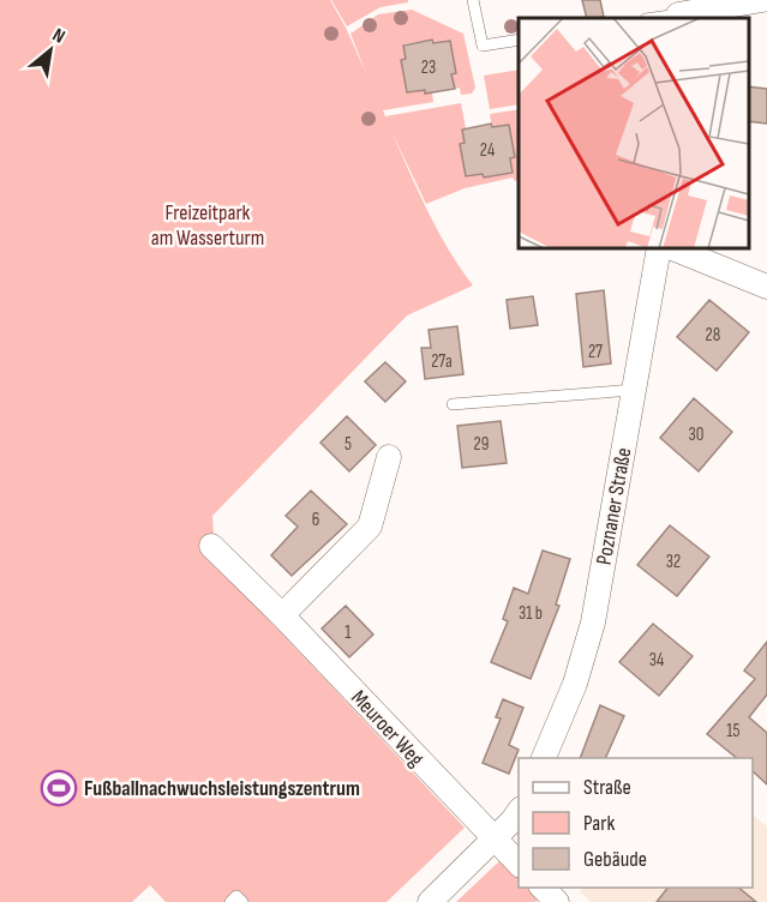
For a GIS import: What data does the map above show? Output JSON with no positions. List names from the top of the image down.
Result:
{
  "streets": {
    "street": ["Poznaner Straße", "Meuroer Weg"]
  },
  "parks": ["Freizeitpark am Wasserturm"],
  "places": {
    "sports": ["Fußballnachwuchsleistungszentrum"]
  },
  "house_numbers": [
    "23",
    "24",
    "28",
    "27",
    "27a",
    "30",
    "5",
    "29",
    "6",
    "32",
    "31 b",
    "1",
    "34",
    "15"
  ],
  "legend": ["Straße", "Park", "Gebäude"],
  "north": "top right"
}
